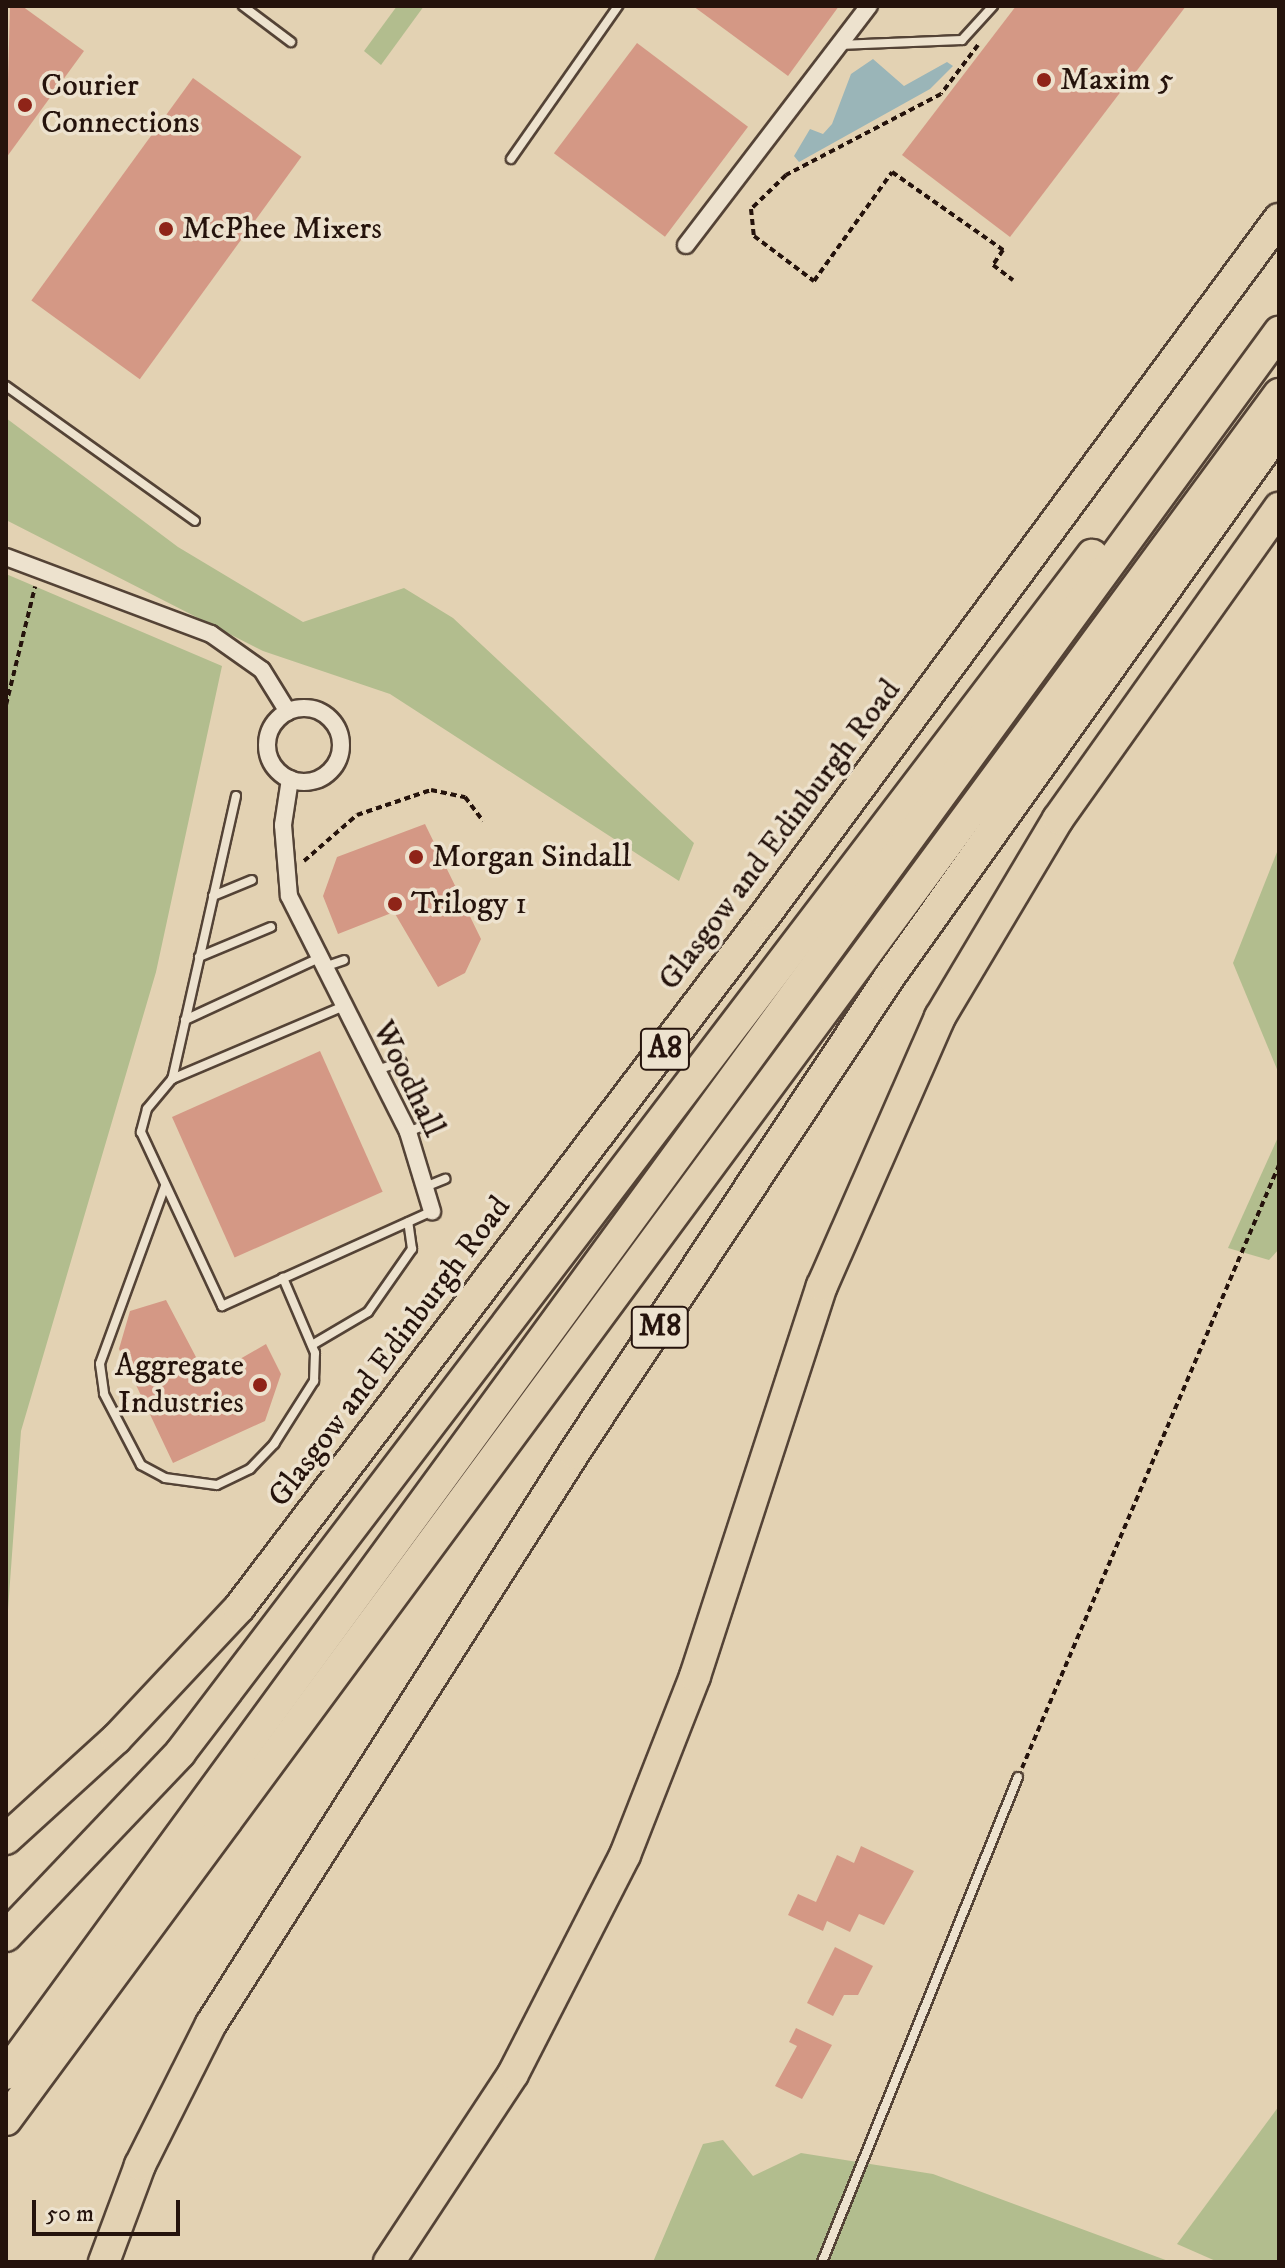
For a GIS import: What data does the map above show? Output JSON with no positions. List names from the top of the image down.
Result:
{
  "streets": {
    "highway": ["Glasgow and Edinburgh Road", "A8", "M8"],
    "street": ["Woodhall"]
  },
  "places": [
    "Maxim 5",
    "Courier Connections",
    "McPhee Mixers",
    "Morgan Sindall",
    "Trilogy 1",
    "Aggregate Industries"
  ],
  "scale_bar": "50 m"
}
